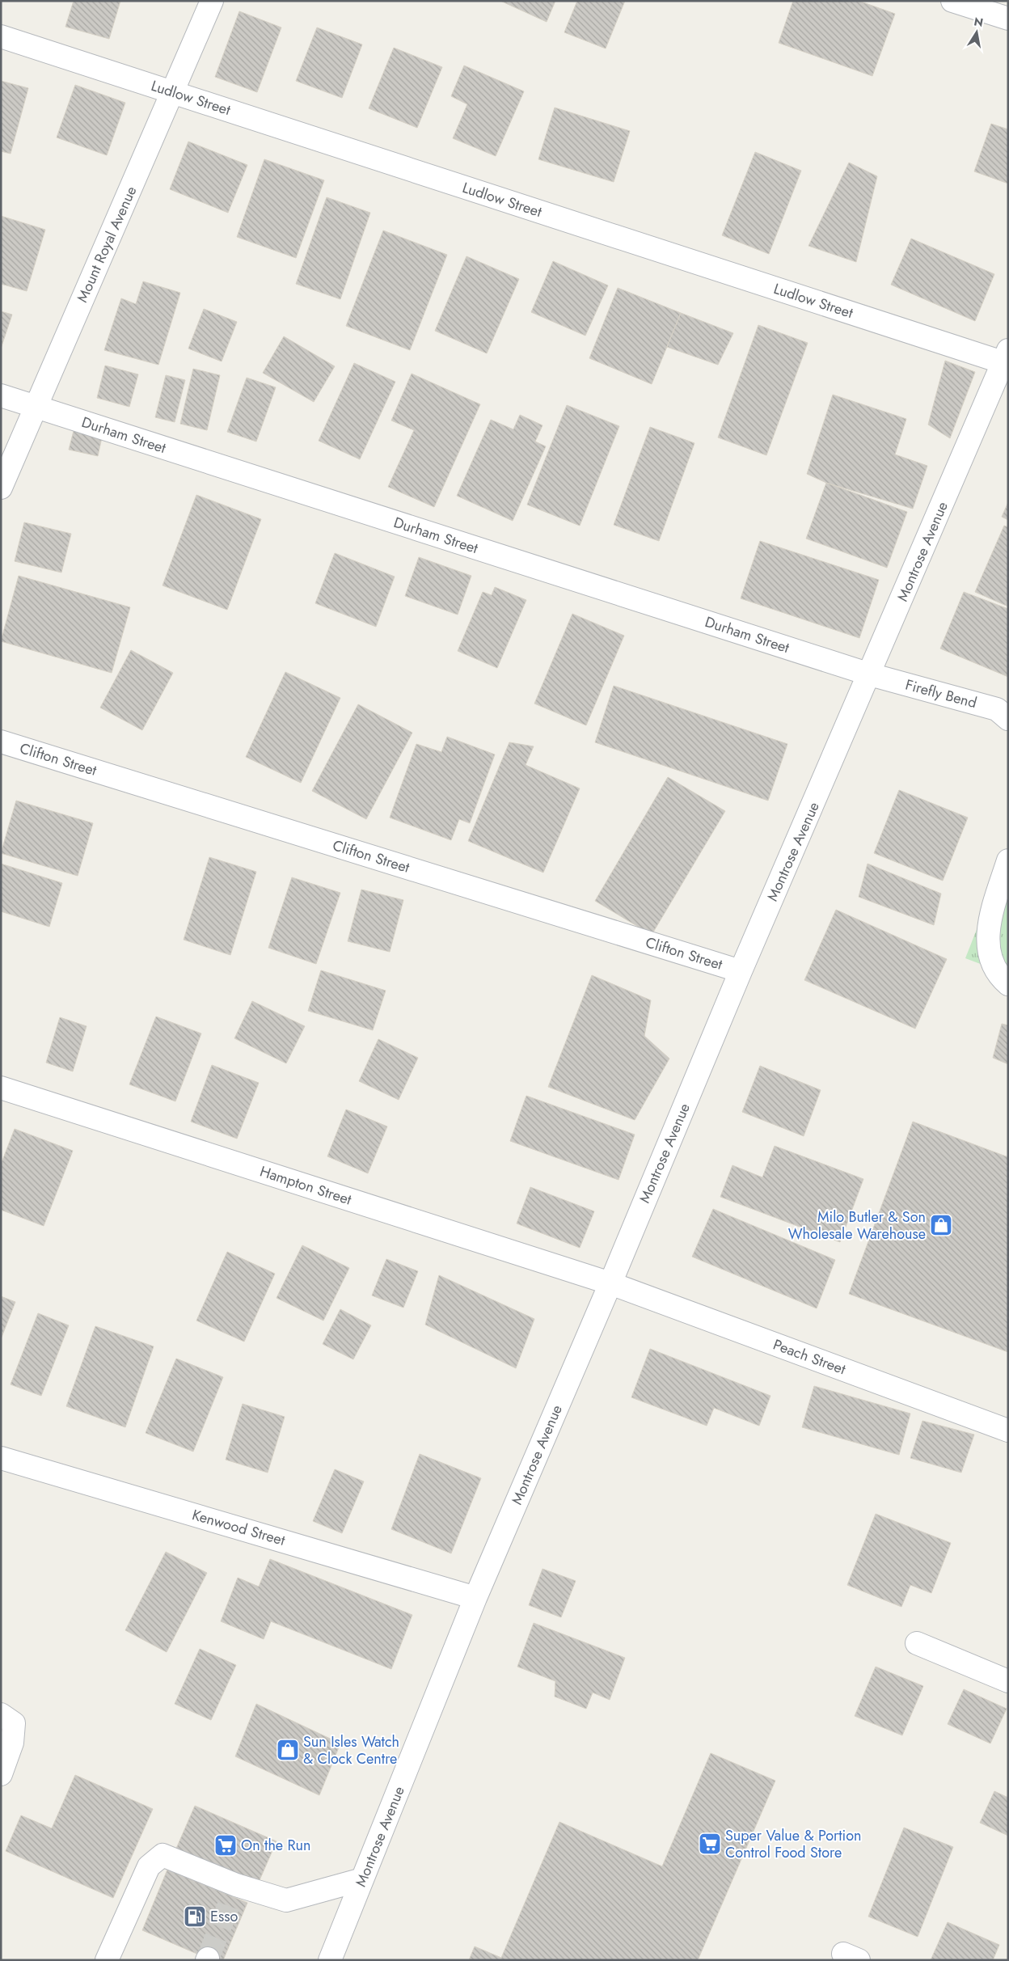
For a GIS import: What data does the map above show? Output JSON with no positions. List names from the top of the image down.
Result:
{
  "streets": {
    "street": [
      "Ludlow Street",
      "Mount Royal Avenue",
      "Durham Street",
      "Montrose Avenue",
      "Firefly Bend",
      "Clifton Street",
      "Hampton Street",
      "Peach Street",
      "Kenwood Street"
    ]
  },
  "crossings": [
    ["Ludlow Street", "Mount Royal Avenue"],
    ["Ludlow Street", "Montrose Avenue"],
    ["Mount Royal Avenue", "Durham Street"],
    ["Durham Street", "Montrose Avenue"],
    ["Durham Street", "Firefly Bend"],
    ["Montrose Avenue", "Firefly Bend"],
    ["Montrose Avenue", "Clifton Street"],
    ["Montrose Avenue", "Hampton Street"],
    ["Montrose Avenue", "Peach Street"],
    ["Montrose Avenue", "Kenwood Street"],
    ["Hampton Street", "Peach Street"]
  ],
  "places": {
    "shop": ["Milo Butler & Son Wholesale Warehouse", "Sun Isles Watch & Clock Centre"],
    "supermarket": ["Super Value & Portion Control Food Store", "On the Run"],
    "fuel station": ["Esso"]
  },
  "north": "top"
}
